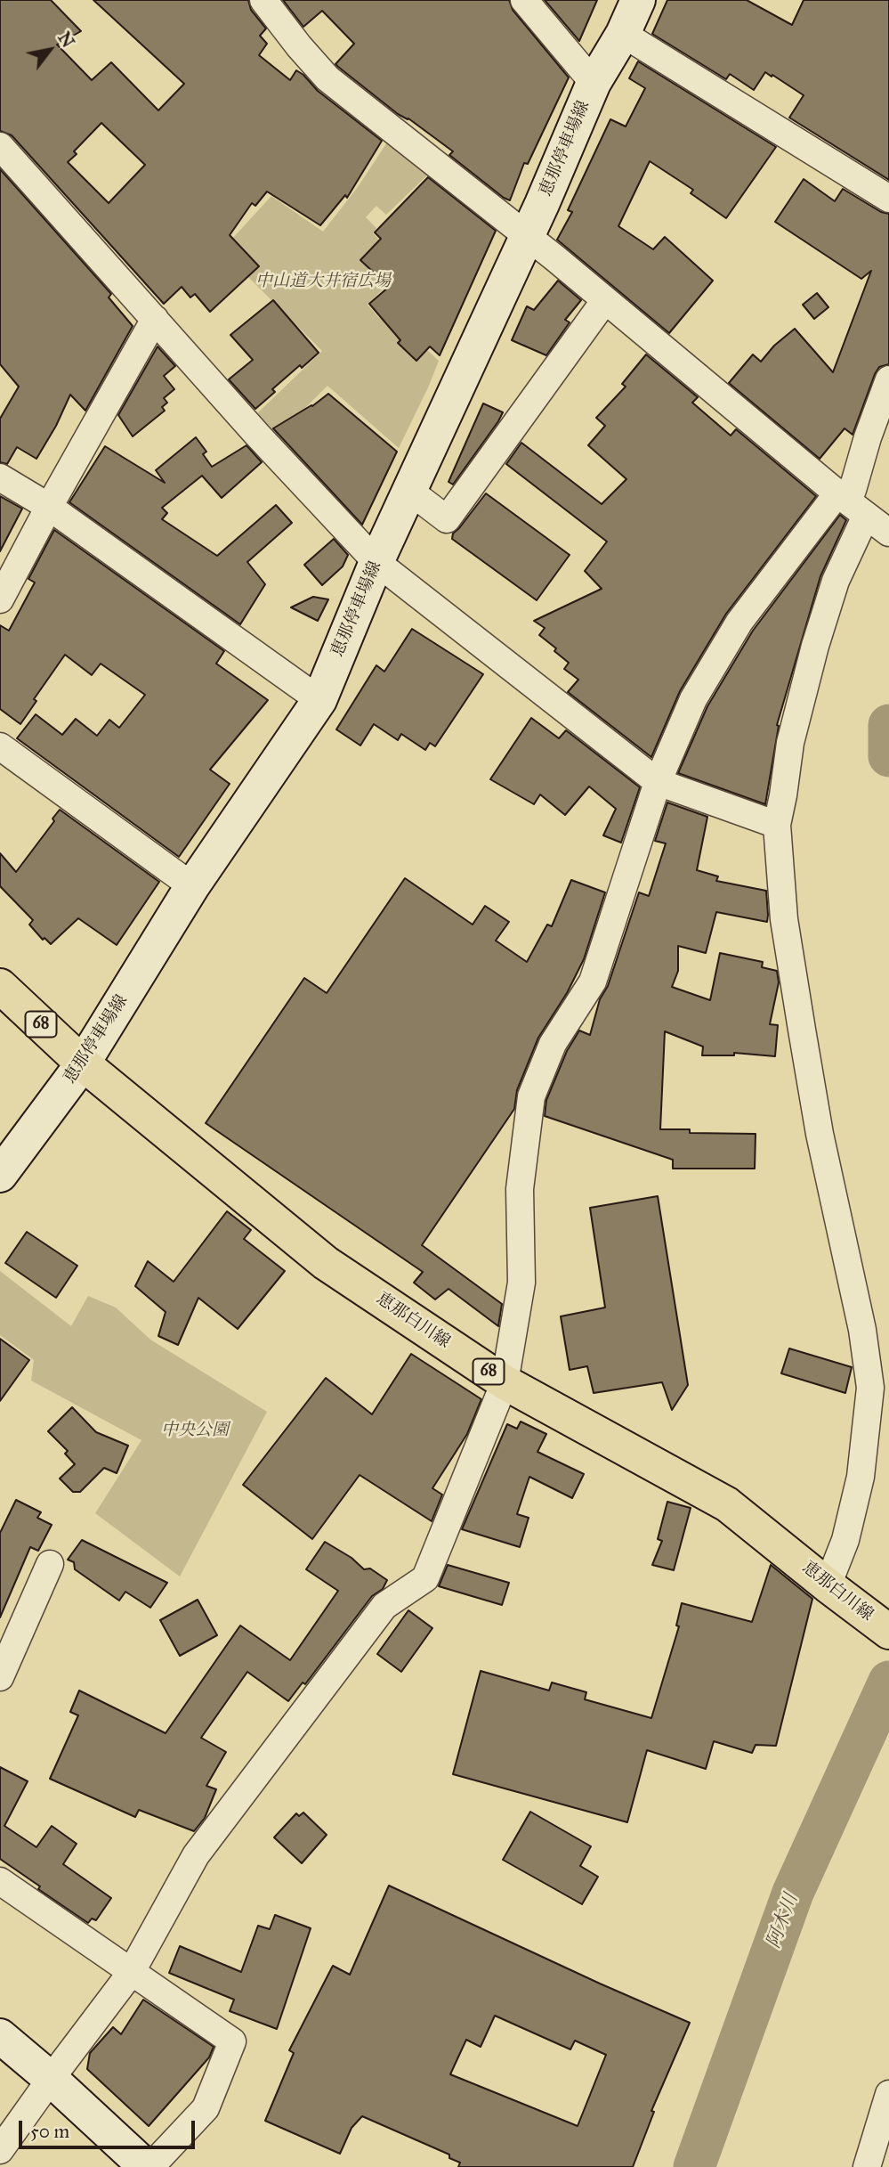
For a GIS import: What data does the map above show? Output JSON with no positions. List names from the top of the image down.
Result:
{
  "streets": {
    "main road": ["恵那停車場線", "68", "恵那白川線"]
  },
  "crossings": [
    ["恵那停車場線", "恵那白川線"]
  ],
  "water": ["阿木川"],
  "parks": ["中山道大井宿広場", "中央公園"],
  "scale_bar": "50 m",
  "north": "top right"
}
